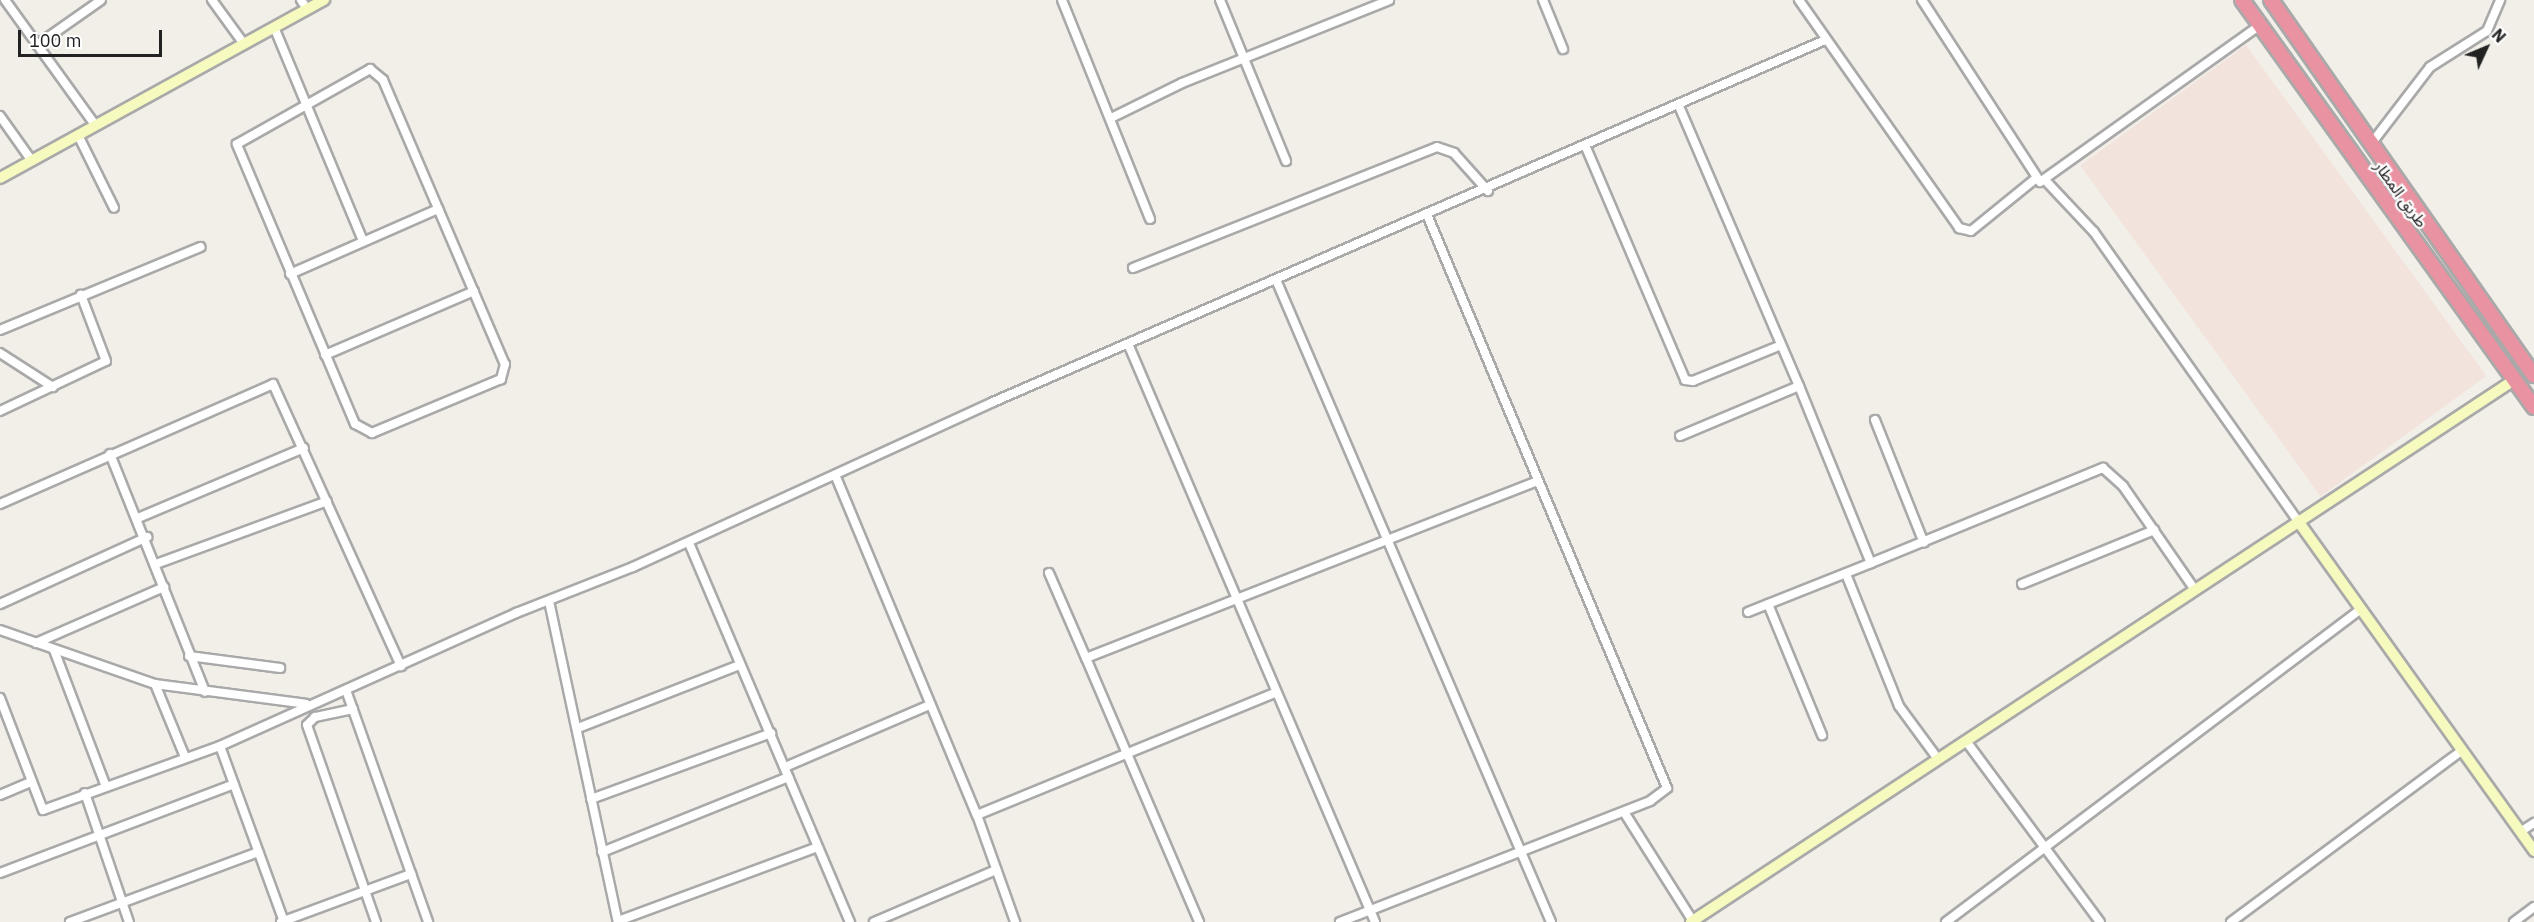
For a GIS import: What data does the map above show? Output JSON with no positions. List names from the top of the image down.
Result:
{
  "streets": {
    "highway": ["طريق المطار"]
  },
  "scale_bar": "100 m",
  "north": "top right"
}
